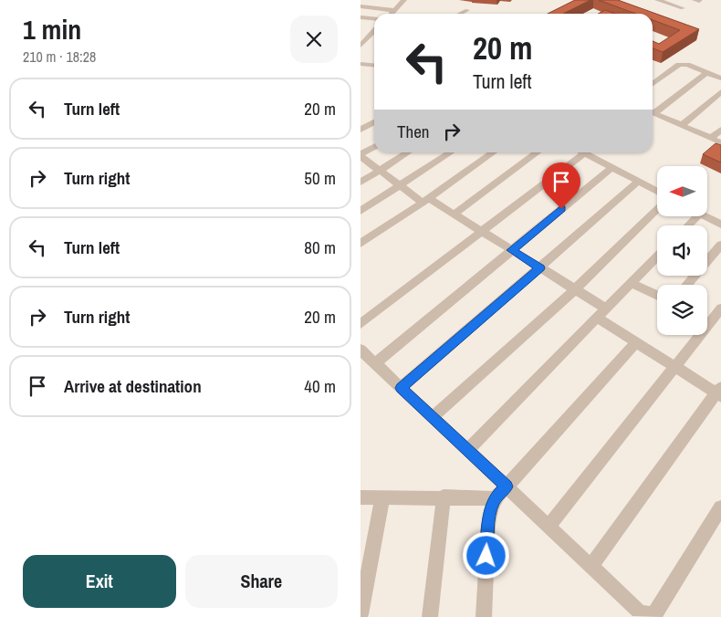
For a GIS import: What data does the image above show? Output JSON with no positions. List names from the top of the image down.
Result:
{
  "north": "left",
  "page": {
    "heading": ["1 min", "210 m · 18:28"],
    "turn": ["20 m", "Turn left"],
    "list": [
      {
        "name": "Turn left",
        "value": "20 m"
      },
      {
        "name": "Turn right",
        "value": "50 m"
      },
      {
        "name": "Turn left",
        "value": "80 m"
      },
      {
        "name": "Turn right",
        "value": "20 m"
      },
      {
        "name": "Arrive at destination",
        "value": "40 m"
      }
    ],
    "then": "Then",
    "buttons": ["Exit", "Share"]
  }
}
